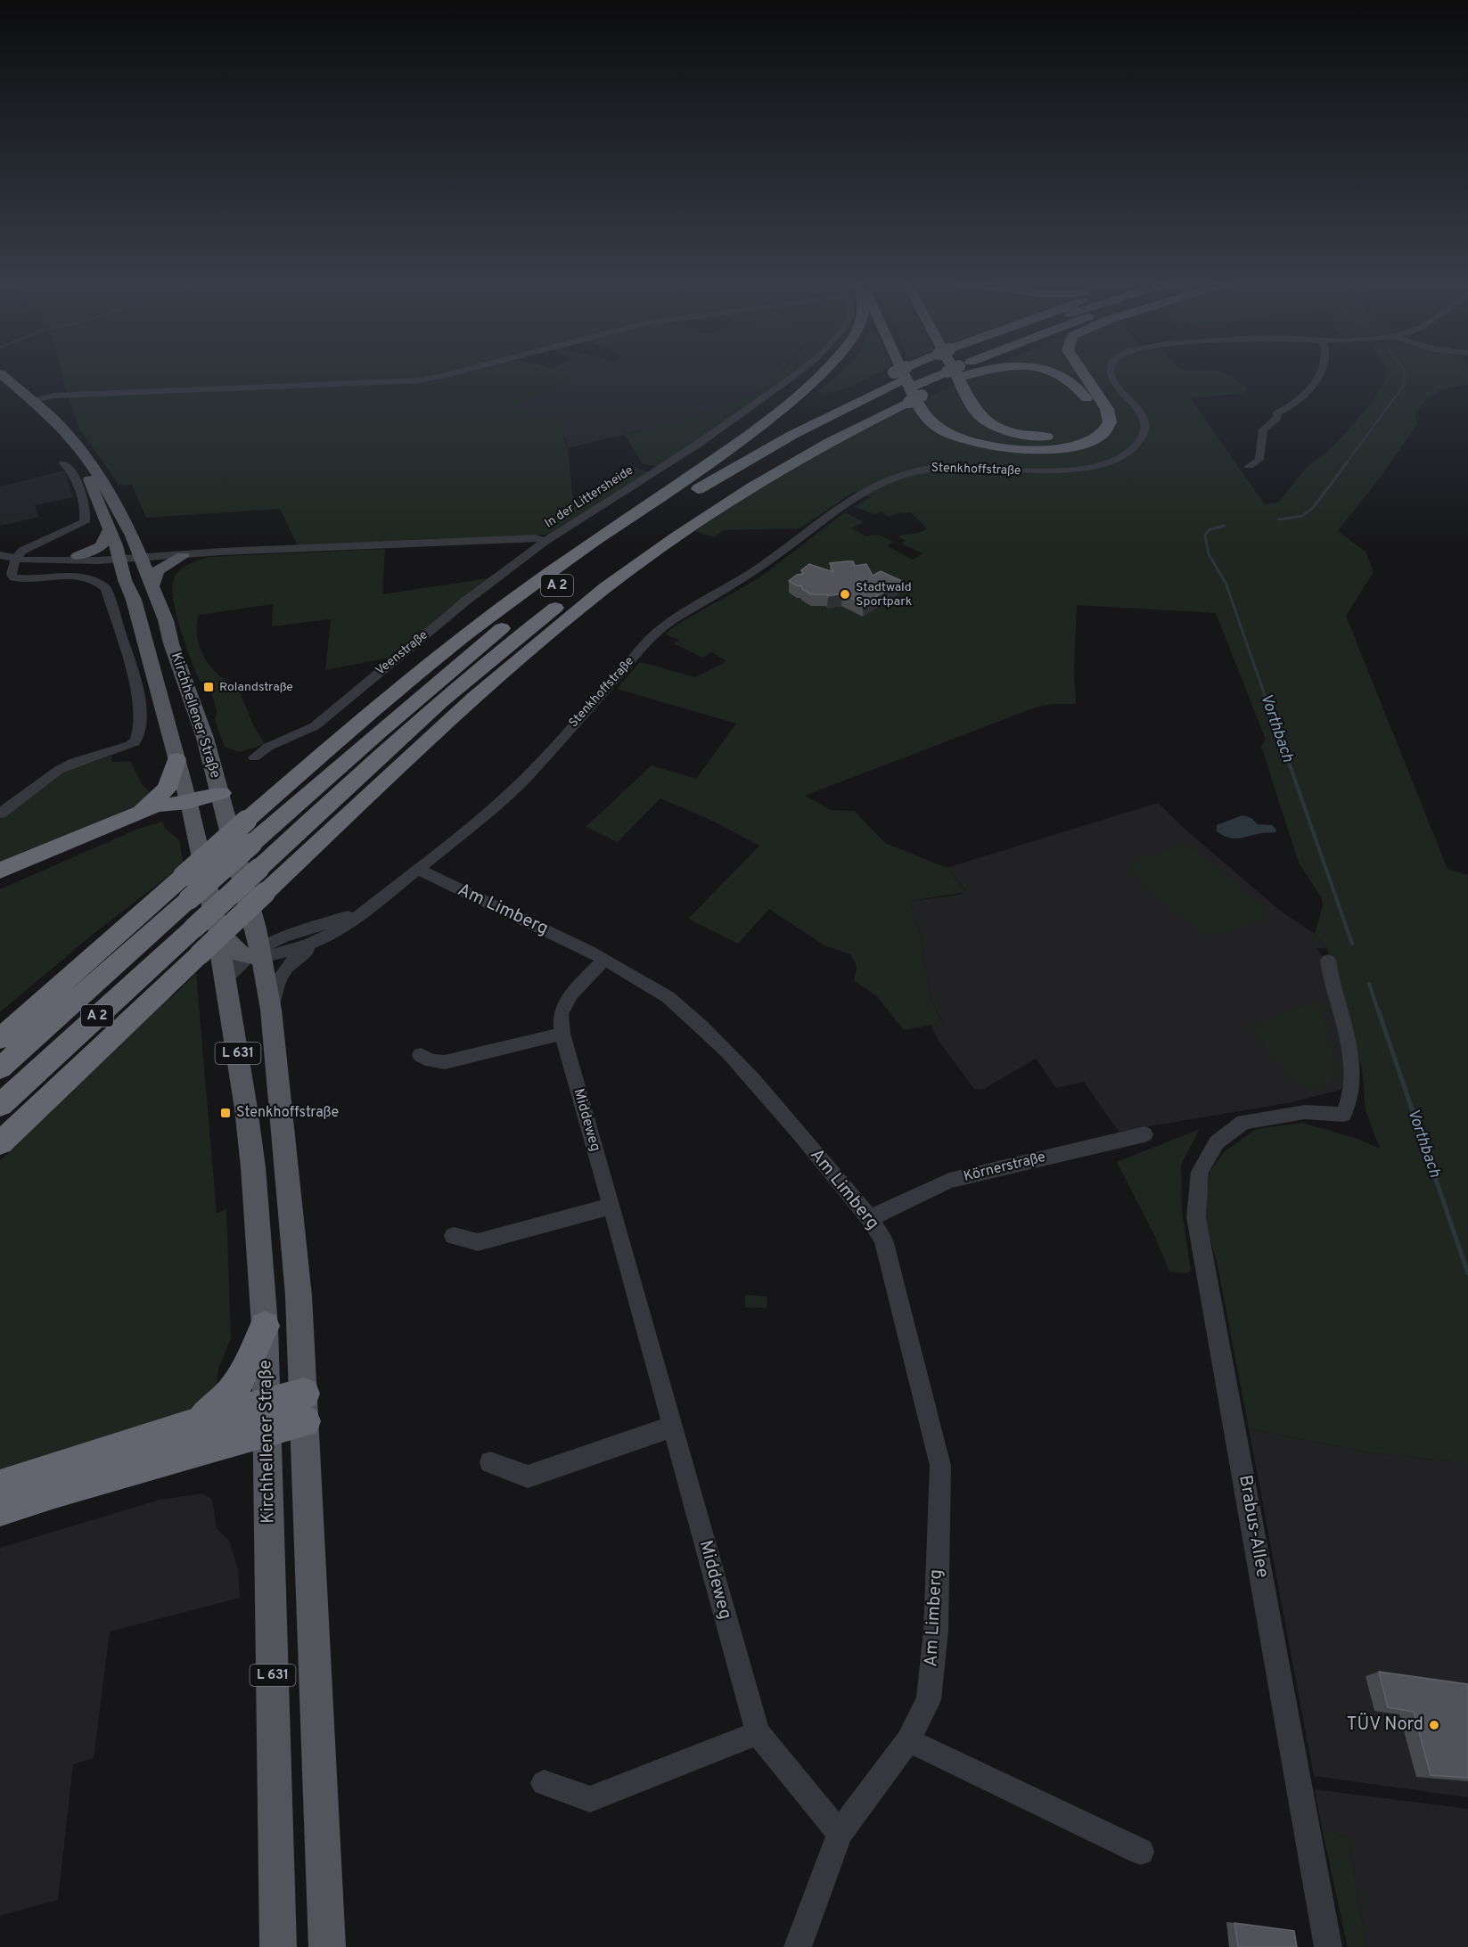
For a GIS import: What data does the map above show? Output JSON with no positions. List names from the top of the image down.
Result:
{
  "streets": {
    "highway": ["A 2"],
    "main road": ["Kirchhellener Straße", "L 631"],
    "street": [
      "Stenkhoffstraße",
      "In der Littersheide",
      "Veenstraße",
      "Am Limberg",
      "Middeweg",
      "Körnerstraße",
      "Brabus-Allee"
    ]
  },
  "crossings": [
    ["Stenkhoffstraße", "Kirchhellener Straße"],
    ["Stenkhoffstraße", "Am Limberg"],
    ["In der Littersheide", "Veenstraße"],
    ["In der Littersheide", "Kirchhellener Straße"],
    ["A 2", "Kirchhellener Straße"],
    ["Am Limberg", "Middeweg"],
    ["Am Limberg", "Körnerstraße"]
  ],
  "water": ["Vorthbach"],
  "places": {
    "other": ["Stadtwald Sportpark", "TÜV Nord"],
    "transit": ["Rolandstraße", "Stenkhoffstraße"]
  }
}
